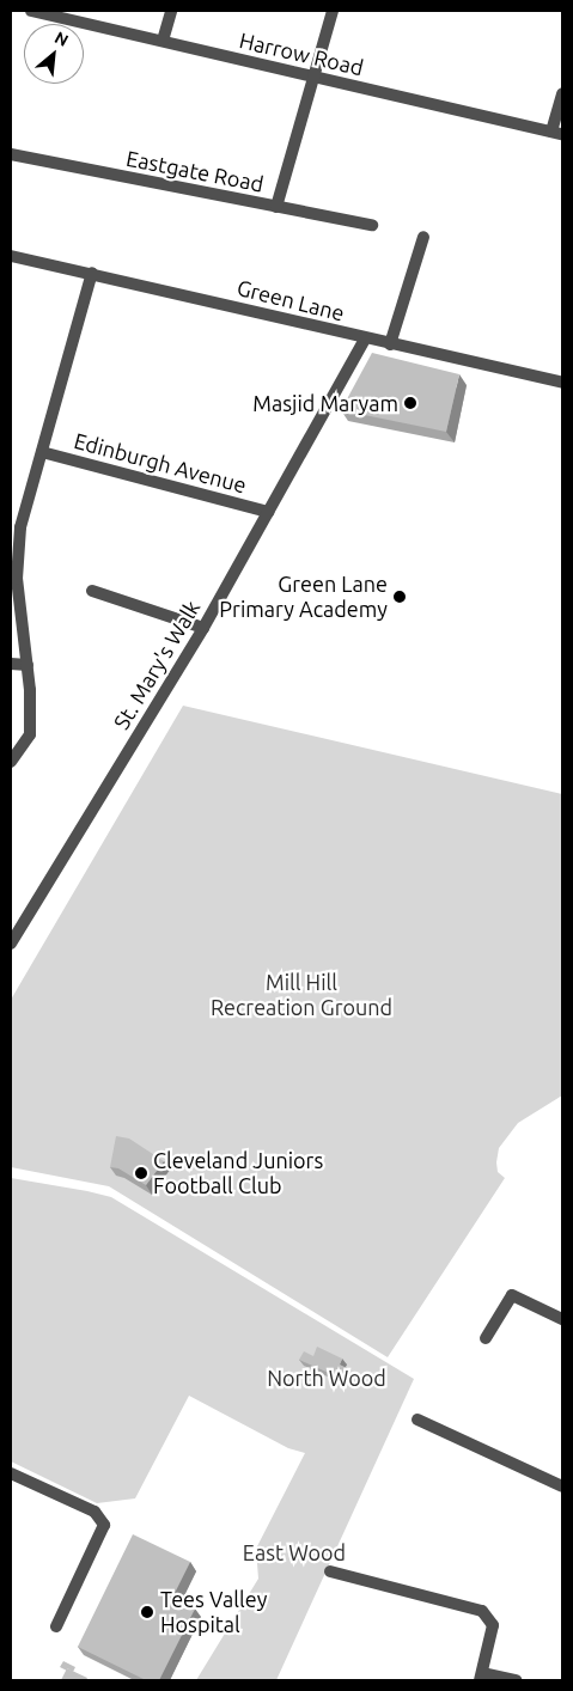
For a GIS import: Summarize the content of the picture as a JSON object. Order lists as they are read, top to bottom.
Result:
{
  "streets": {
    "street": [
      "Harrow Road",
      "Eastgate Road",
      "Green Lane",
      "Edinburgh Avenue",
      "St. Mary's Walk"
    ]
  },
  "crossings": [
    ["Green Lane", "St. Mary's Walk"],
    ["Edinburgh Avenue", "St. Mary's Walk"]
  ],
  "parks": ["Mill Hill Recreation Ground", "North Wood", "East Wood"],
  "places": [
    "Masjid Maryam",
    "Green Lane Primary Academy",
    "Cleveland Juniors Football Club",
    "Tees Valley Hospital"
  ],
  "north": "top right"
}
